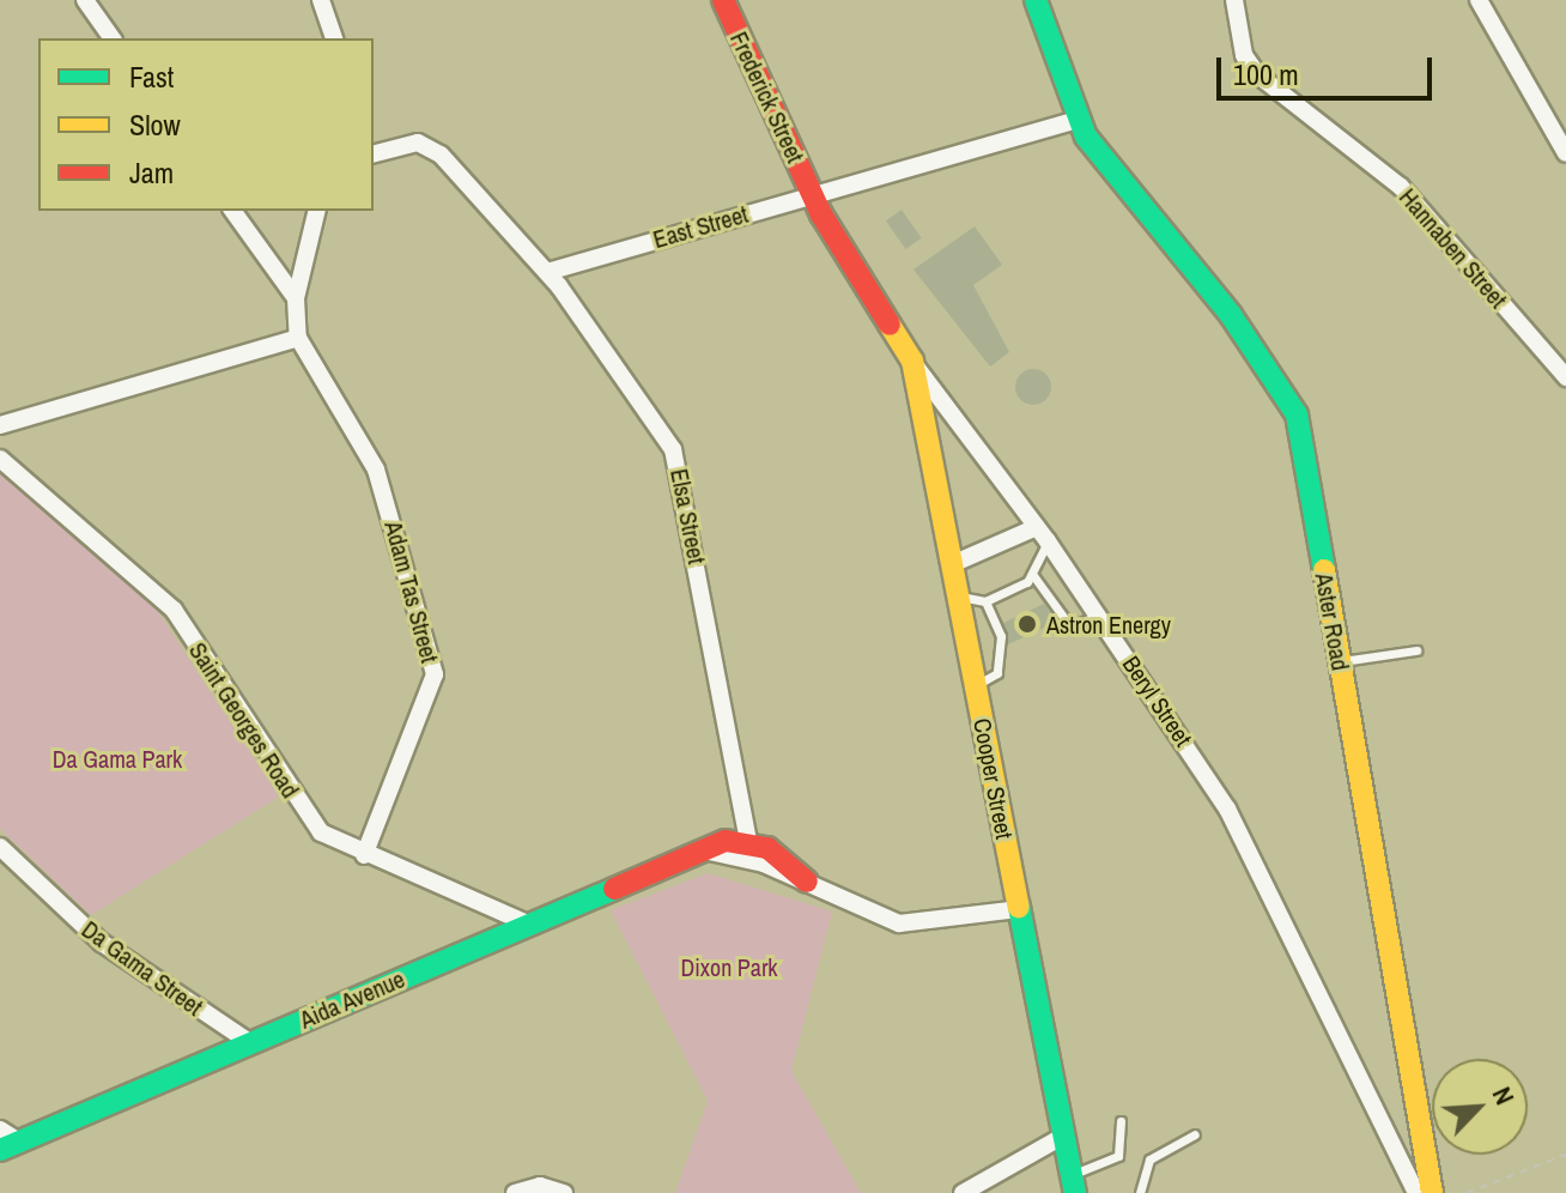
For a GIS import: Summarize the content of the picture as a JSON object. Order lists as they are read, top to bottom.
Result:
{
  "streets": {
    "street": [
      "Frederick Street",
      "East Street",
      "Hannaben Street",
      "Elsa Street",
      "Adam Tas Street",
      "Aster Road",
      "Beryl Street",
      "Saint Georges Road",
      "Cooper Street",
      "Da Gama Street",
      "Aida Avenue"
    ]
  },
  "crossings": [
    ["Frederick Street", "East Street"],
    ["Frederick Street", "Beryl Street"],
    ["East Street", "Elsa Street"],
    ["East Street", "Aster Road"],
    ["East Street", "Beryl Street"],
    ["Elsa Street", "Aida Avenue"],
    ["Adam Tas Street", "Saint Georges Road"],
    ["Beryl Street", "Cooper Street"],
    ["Saint Georges Road", "Aida Avenue"],
    ["Da Gama Street", "Aida Avenue"]
  ],
  "parks": ["Da Gama Park", "Dixon Park"],
  "places": ["Astron Energy"],
  "legend": ["Fast", "Slow", "Jam"],
  "scale_bar": "100 m",
  "north": "top right"
}
